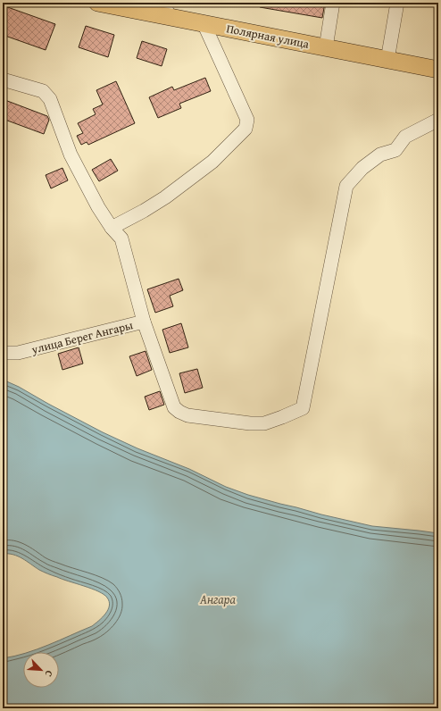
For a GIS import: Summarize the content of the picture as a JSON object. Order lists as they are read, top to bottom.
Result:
{
  "streets": {
    "main road": ["Полярная улица"],
    "lane": ["улица Берег Ангары"]
  },
  "water": ["Ангара"],
  "north": "bottom right"
}
